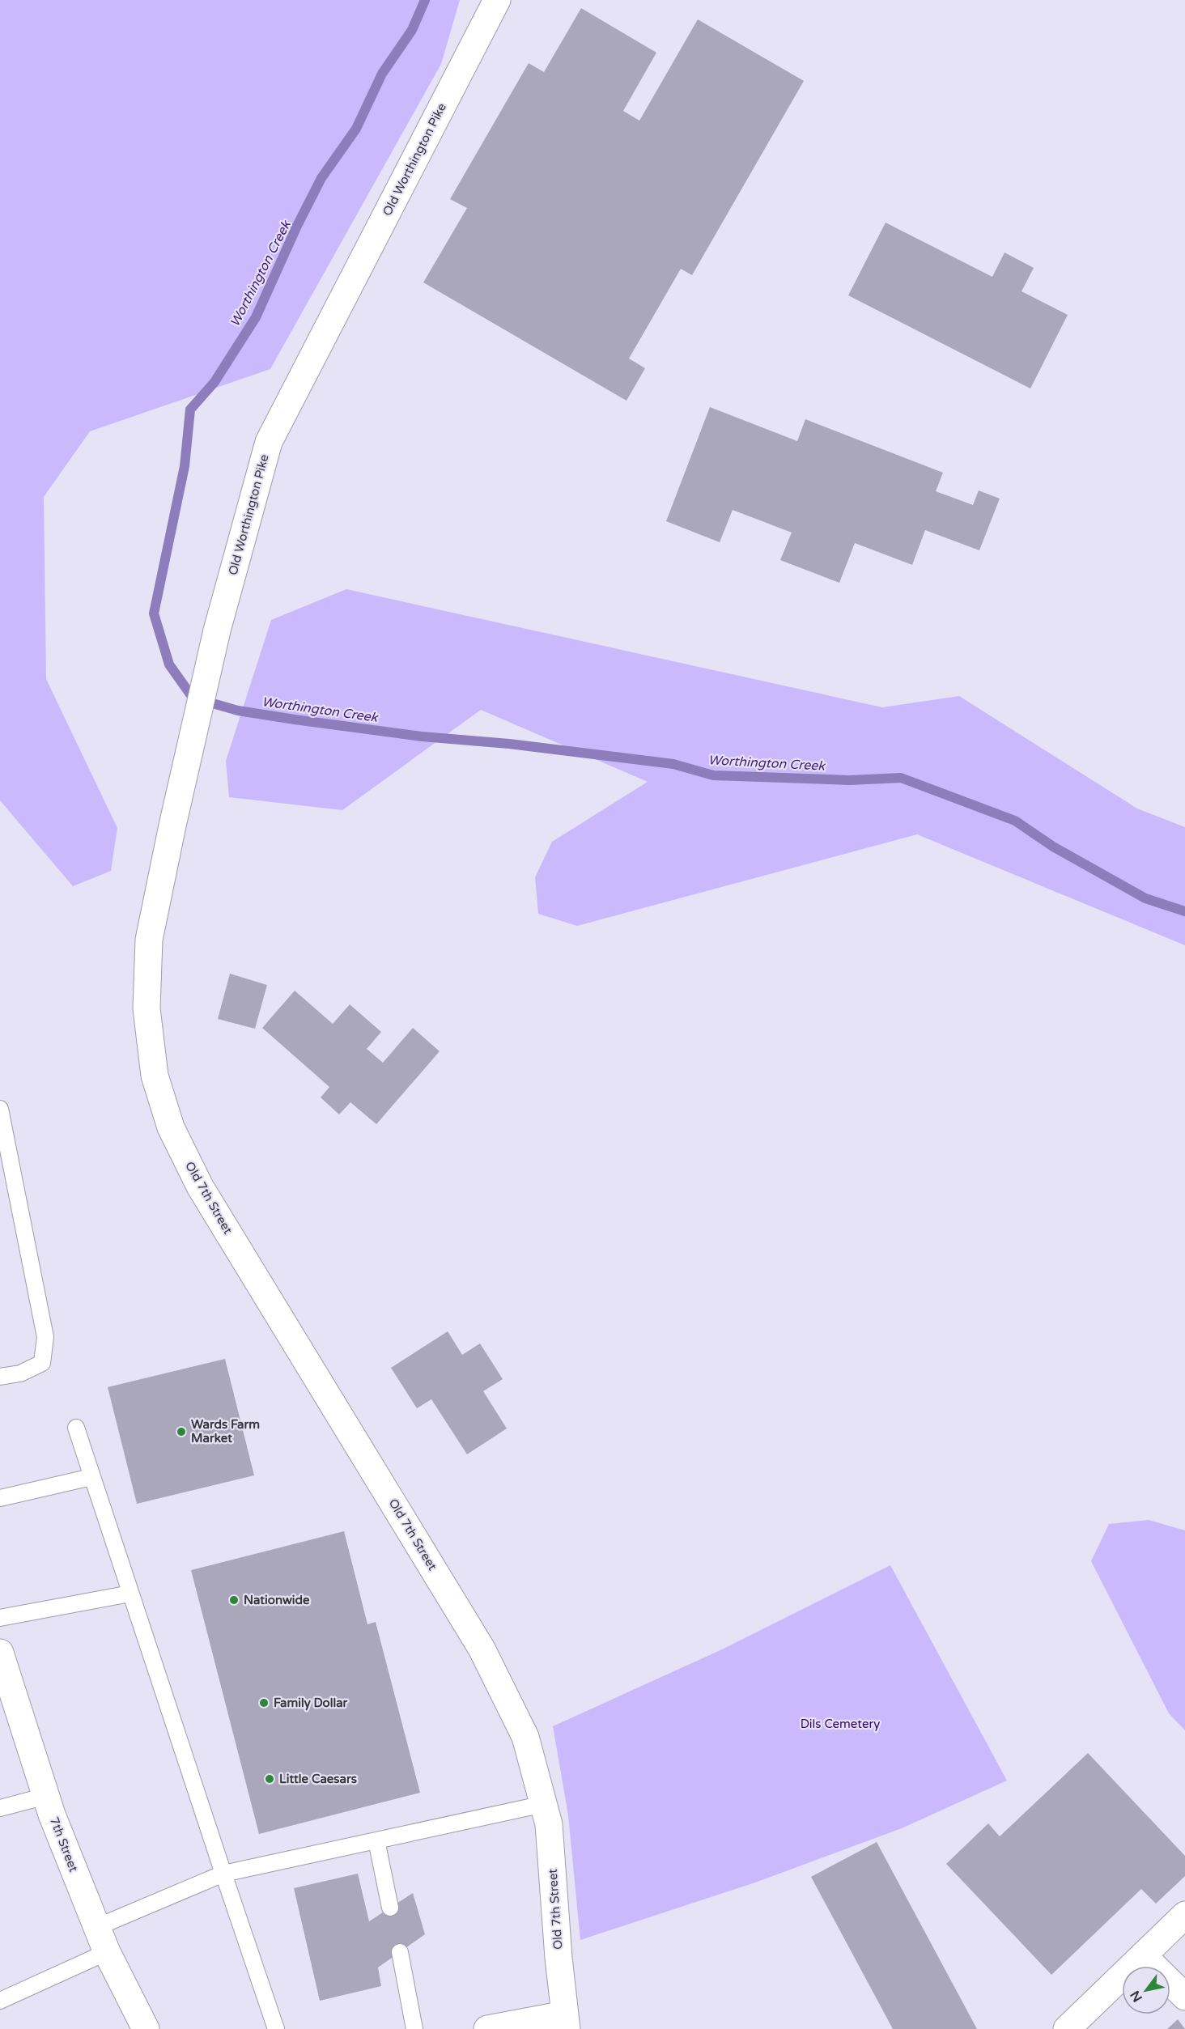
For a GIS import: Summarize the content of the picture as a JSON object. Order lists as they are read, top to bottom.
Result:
{
  "streets": {
    "street": ["Old Worthington Pike", "Old 7th Street", "7th Street"]
  },
  "crossings": [
    ["Old Worthington Pike", "Old 7th Street"]
  ],
  "water": ["Worthington Creek"],
  "parks": ["Dils Cemetery"],
  "places": [
    "Wards Farm Market",
    "Nationwide",
    "Family Dollar",
    "Little Caesars"
  ],
  "north": "bottom left"
}
